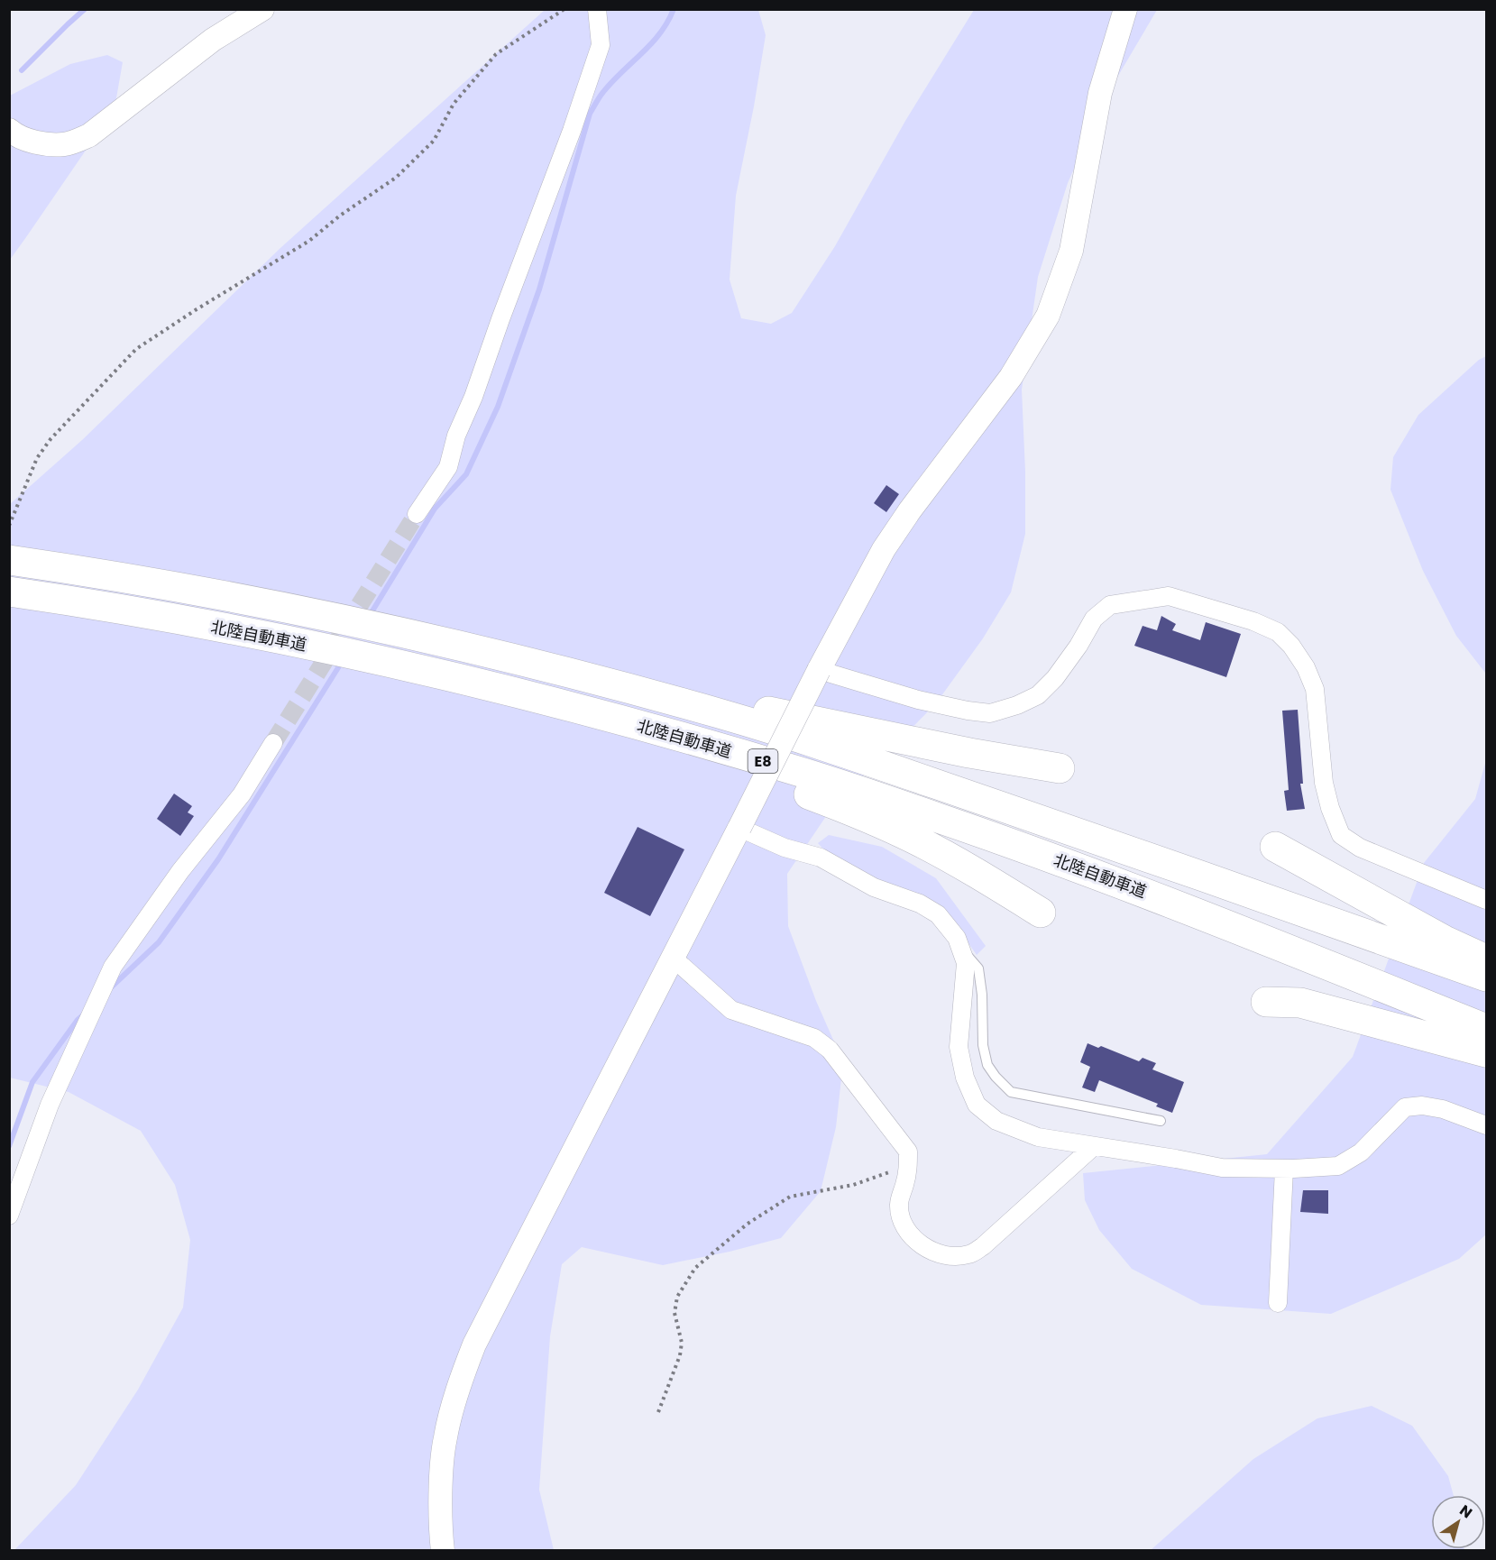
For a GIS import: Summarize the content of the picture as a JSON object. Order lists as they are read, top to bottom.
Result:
{
  "streets": {
    "highway": ["北陸自動車道", "E8"]
  },
  "north": "top right"
}
